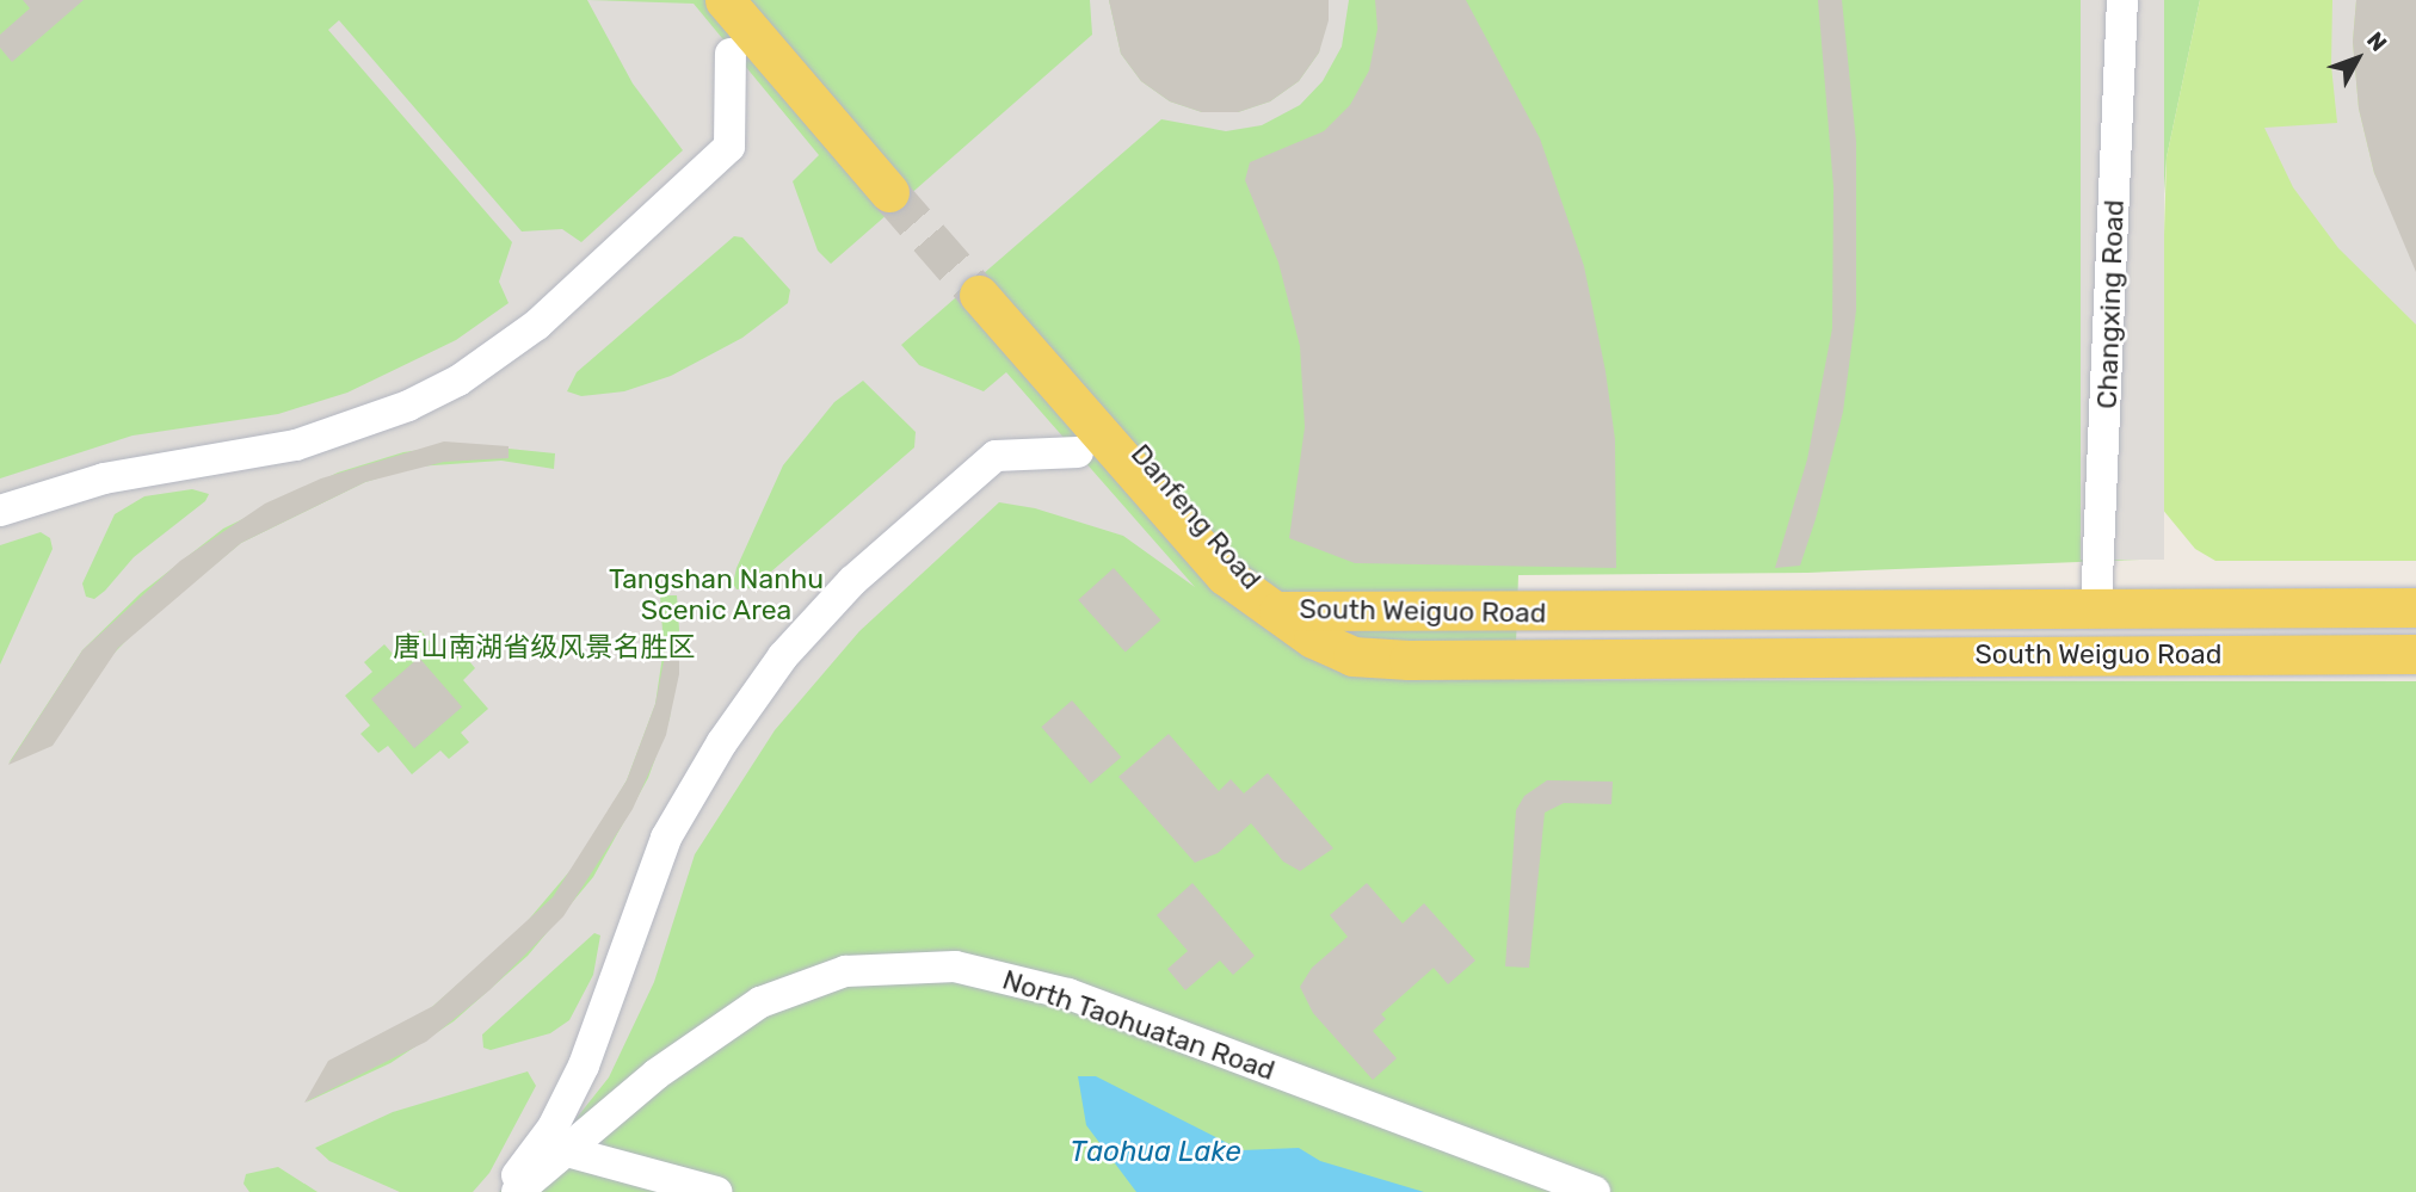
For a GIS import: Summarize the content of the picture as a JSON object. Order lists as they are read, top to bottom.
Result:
{
  "streets": {
    "main road": ["Danfeng Road", "South Weiguo Road"],
    "street": ["Changxing Road", "North Taohuatan Road"]
  },
  "crossings": [
    ["Changxing Road", "South Weiguo Road"],
    ["Danfeng Road", "South Weiguo Road"]
  ],
  "water": ["Taohua Lake"],
  "parks": ["Tangshan Nanhu Scenic Area", "唐山南湖省级风景名胜区"],
  "north": "top right"
}
